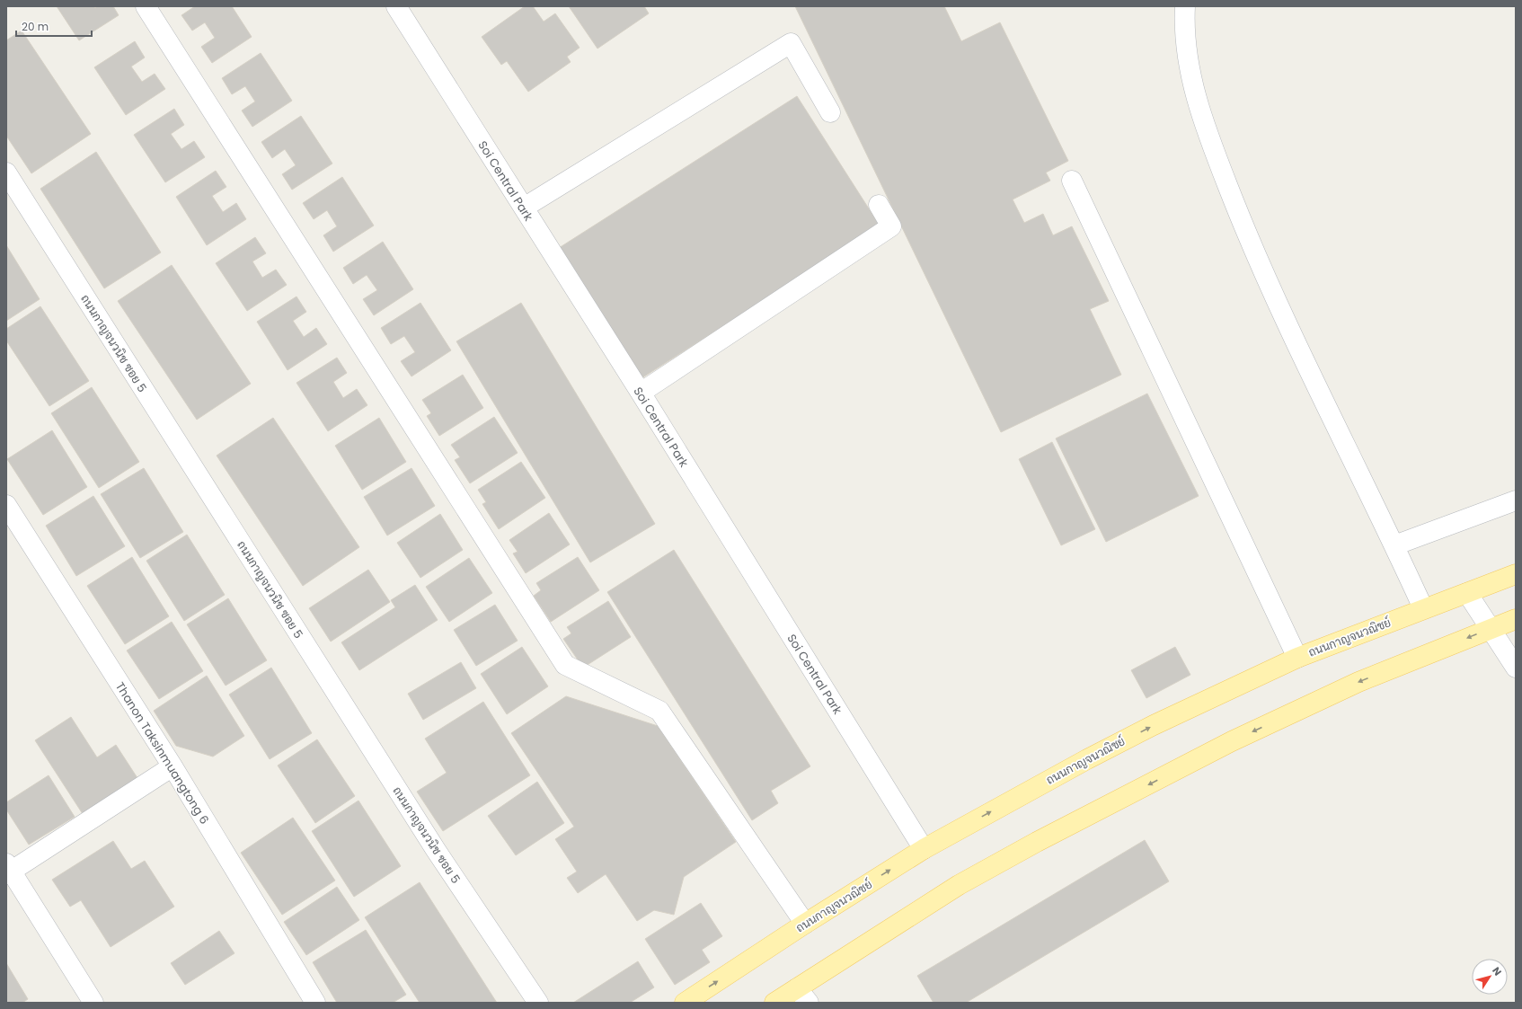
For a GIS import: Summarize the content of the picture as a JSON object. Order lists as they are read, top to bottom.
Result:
{
  "streets": {
    "main road": ["ถนนกาญจนวณิชย์"],
    "street": ["Soi Central Park", "ถนนกาญจนวนิช ซอย 5", "Thanon Taksinmuangtong 6"]
  },
  "crossings": [
    ["Soi Central Park", "ถนนกาญจนวณิชย์"]
  ],
  "scale_bar": "20 m",
  "north": "top right"
}
